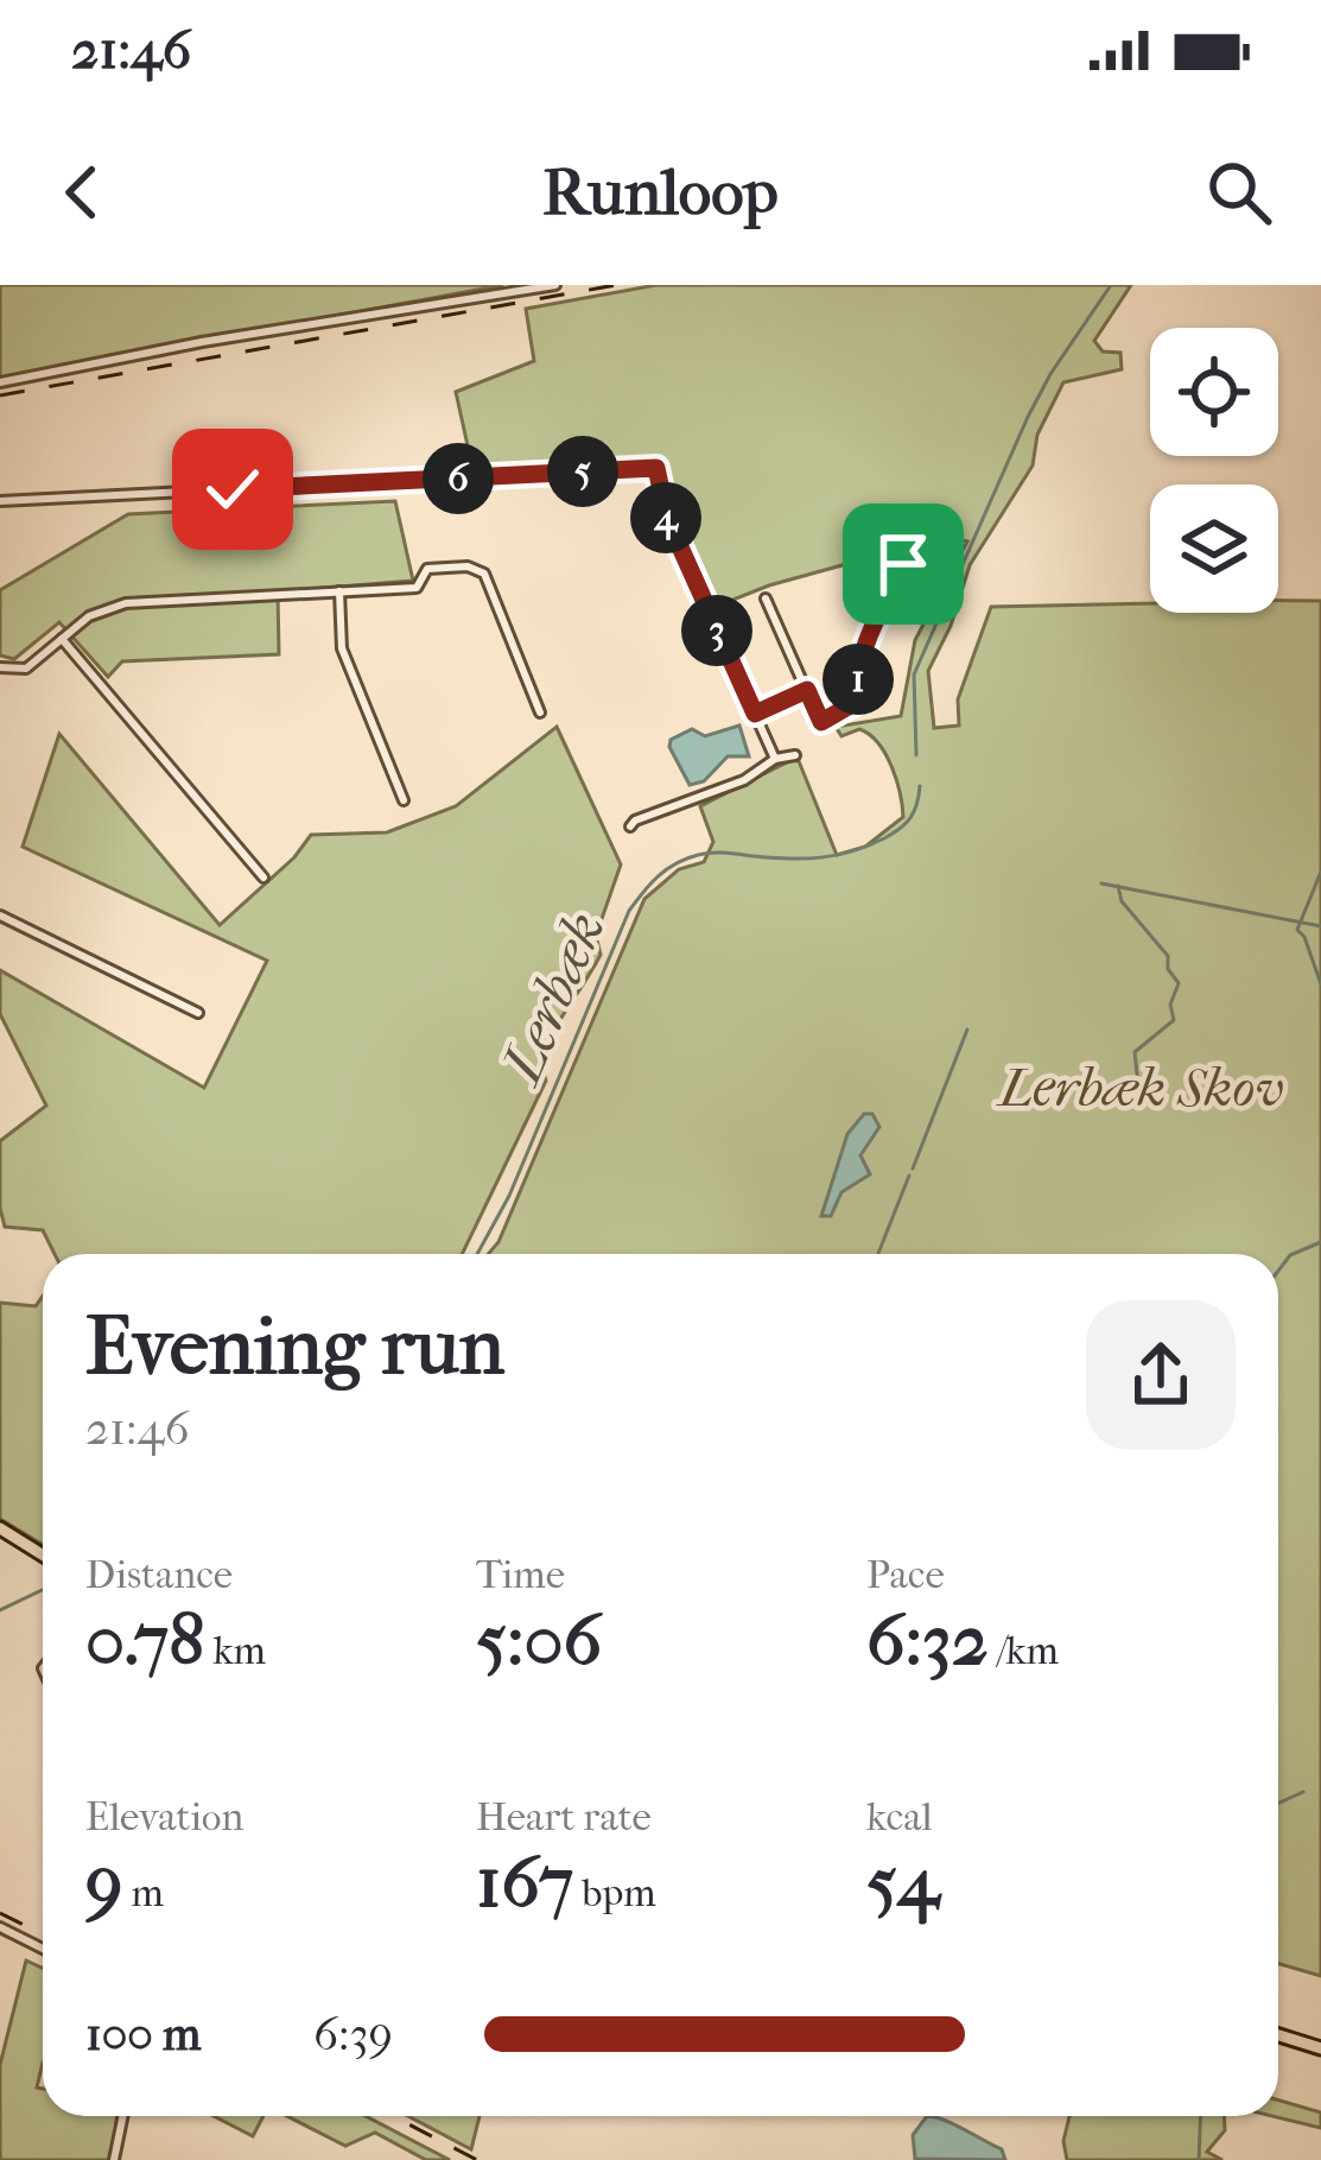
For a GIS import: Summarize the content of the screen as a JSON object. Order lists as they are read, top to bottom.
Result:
{
  "water": ["Lerbæk"],
  "parks": ["Lerbæk Skov"],
  "page": {
    "status": "21:46",
    "header": "Runloop",
    "pins": [
      "5",
      "6",
      "4",
      "3",
      "1"
    ],
    "heading": ["Evening run", "21:46"],
    "stats": [
      ["Distance", "0.78 km"],
      ["Time", "5:06"],
      ["Pace", "6:32 /km"],
      ["Elevation", "9 m"],
      ["Heart rate", "167 bpm"],
      ["kcal", "54"]
    ],
    "list": [
      {
        "name": "100 m",
        "note": "6:39"
      }
    ]
  }
}
